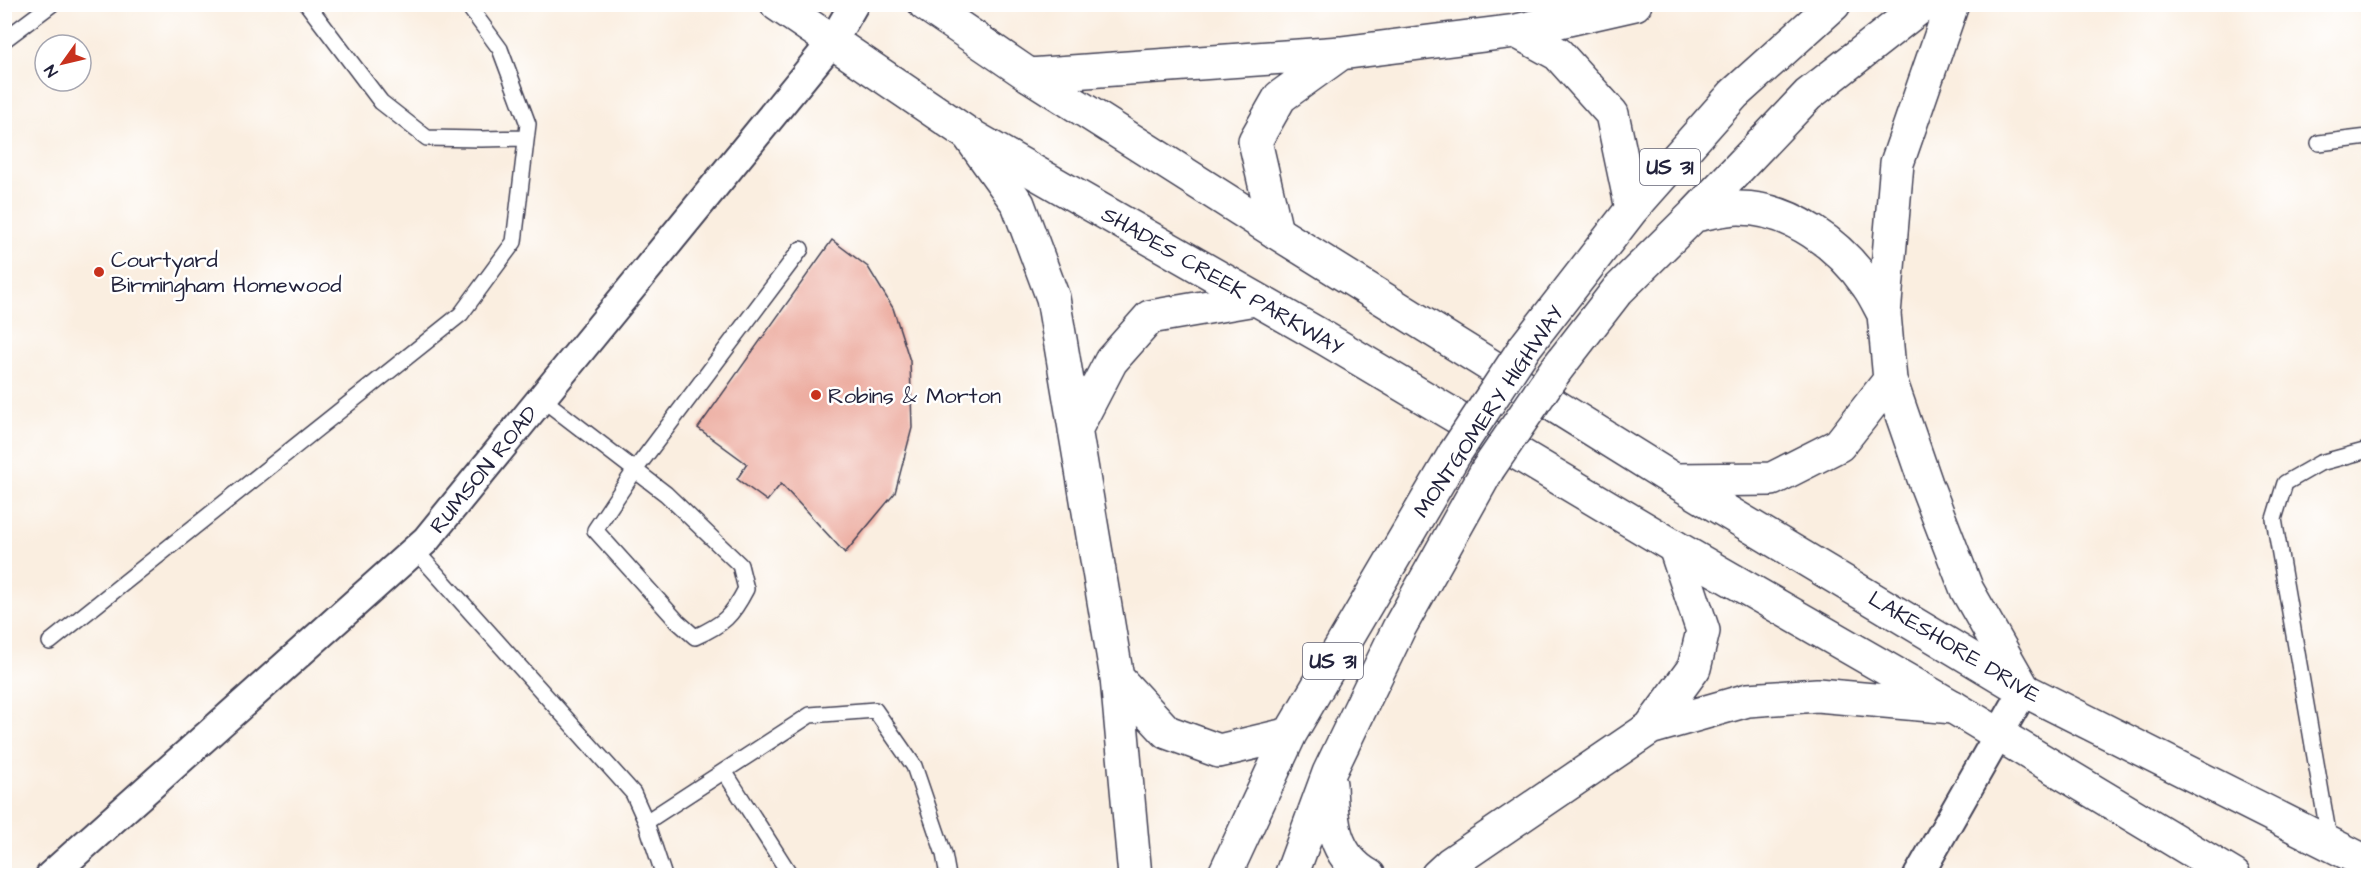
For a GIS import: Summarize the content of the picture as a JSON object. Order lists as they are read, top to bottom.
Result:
{
  "streets": {
    "main road": [
      "US 31",
      "SHADES CREEK PARKWAY",
      "MONTGOMERY HIGHWAY",
      "LAKESHORE DRIVE"
    ],
    "street": ["RUMSON ROAD"]
  },
  "crossings": [
    ["US 31", "MONTGOMERY HIGHWAY"],
    ["SHADES CREEK PARKWAY", "RUMSON ROAD"]
  ],
  "places": ["Courtyard Birmingham Homewood", "Robins & Morton"],
  "north": "bottom left"
}
